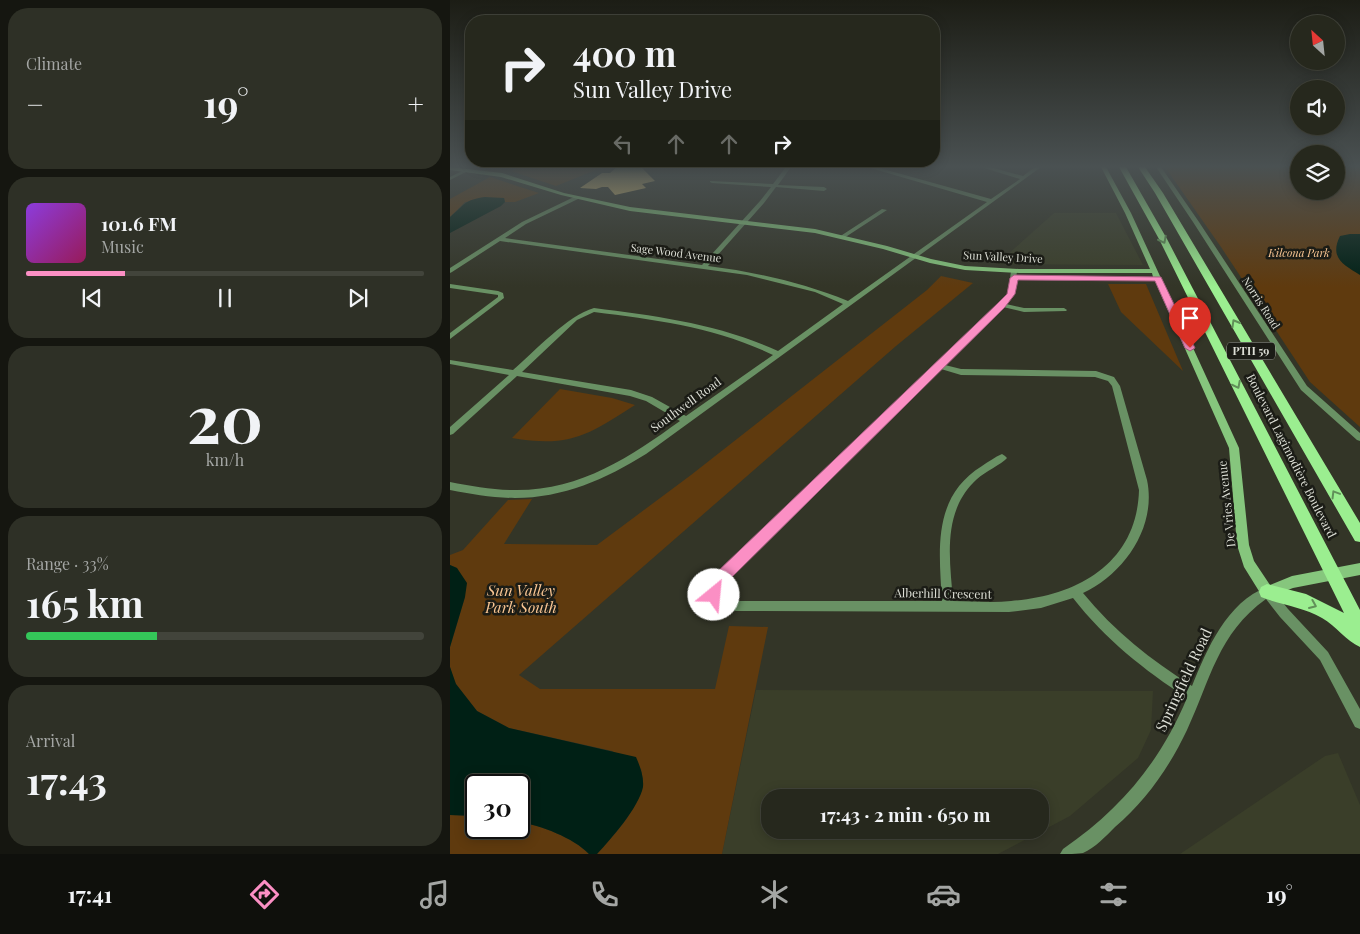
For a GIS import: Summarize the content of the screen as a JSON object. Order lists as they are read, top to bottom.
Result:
{
  "streets": {
    "main road": ["PTH 59", "Boulevard Lagimodière Boulevard"],
    "street": [
      "Sage Wood Avenue",
      "Sun Valley Drive",
      "Norris Road",
      "Southwell Road",
      "De Vries Avenue",
      "Alberhill Crescent",
      "Springfield Road"
    ]
  },
  "crossings": [
    ["Sage Wood Avenue", "Southwell Road"],
    ["Sun Valley Drive", "Southwell Road"],
    ["Sun Valley Drive", "De Vries Avenue"],
    ["Sun Valley Drive", "Alberhill Crescent"],
    ["Boulevard Lagimodière Boulevard", "Springfield Road"],
    ["De Vries Avenue", "Springfield Road"]
  ],
  "parks": ["Kilcona Park", "Sun Valley Park South"],
  "north": "top left",
  "page": {
    "tile": [
      "Climate",
      ["20", "km/h"],
      ["Range · 33%", "165 km"],
      ["Arrival", "17:43"]
    ],
    "turn": ["400 m", "Sun Valley Drive"],
    "heat": ["−", "19°", "+"],
    "song": ["101.6 FM", "Music"],
    "limit": "30",
    "trip": "17:43 · 2 min · 650 m",
    "tabs": ["17:41", "19°"]
  }
}
